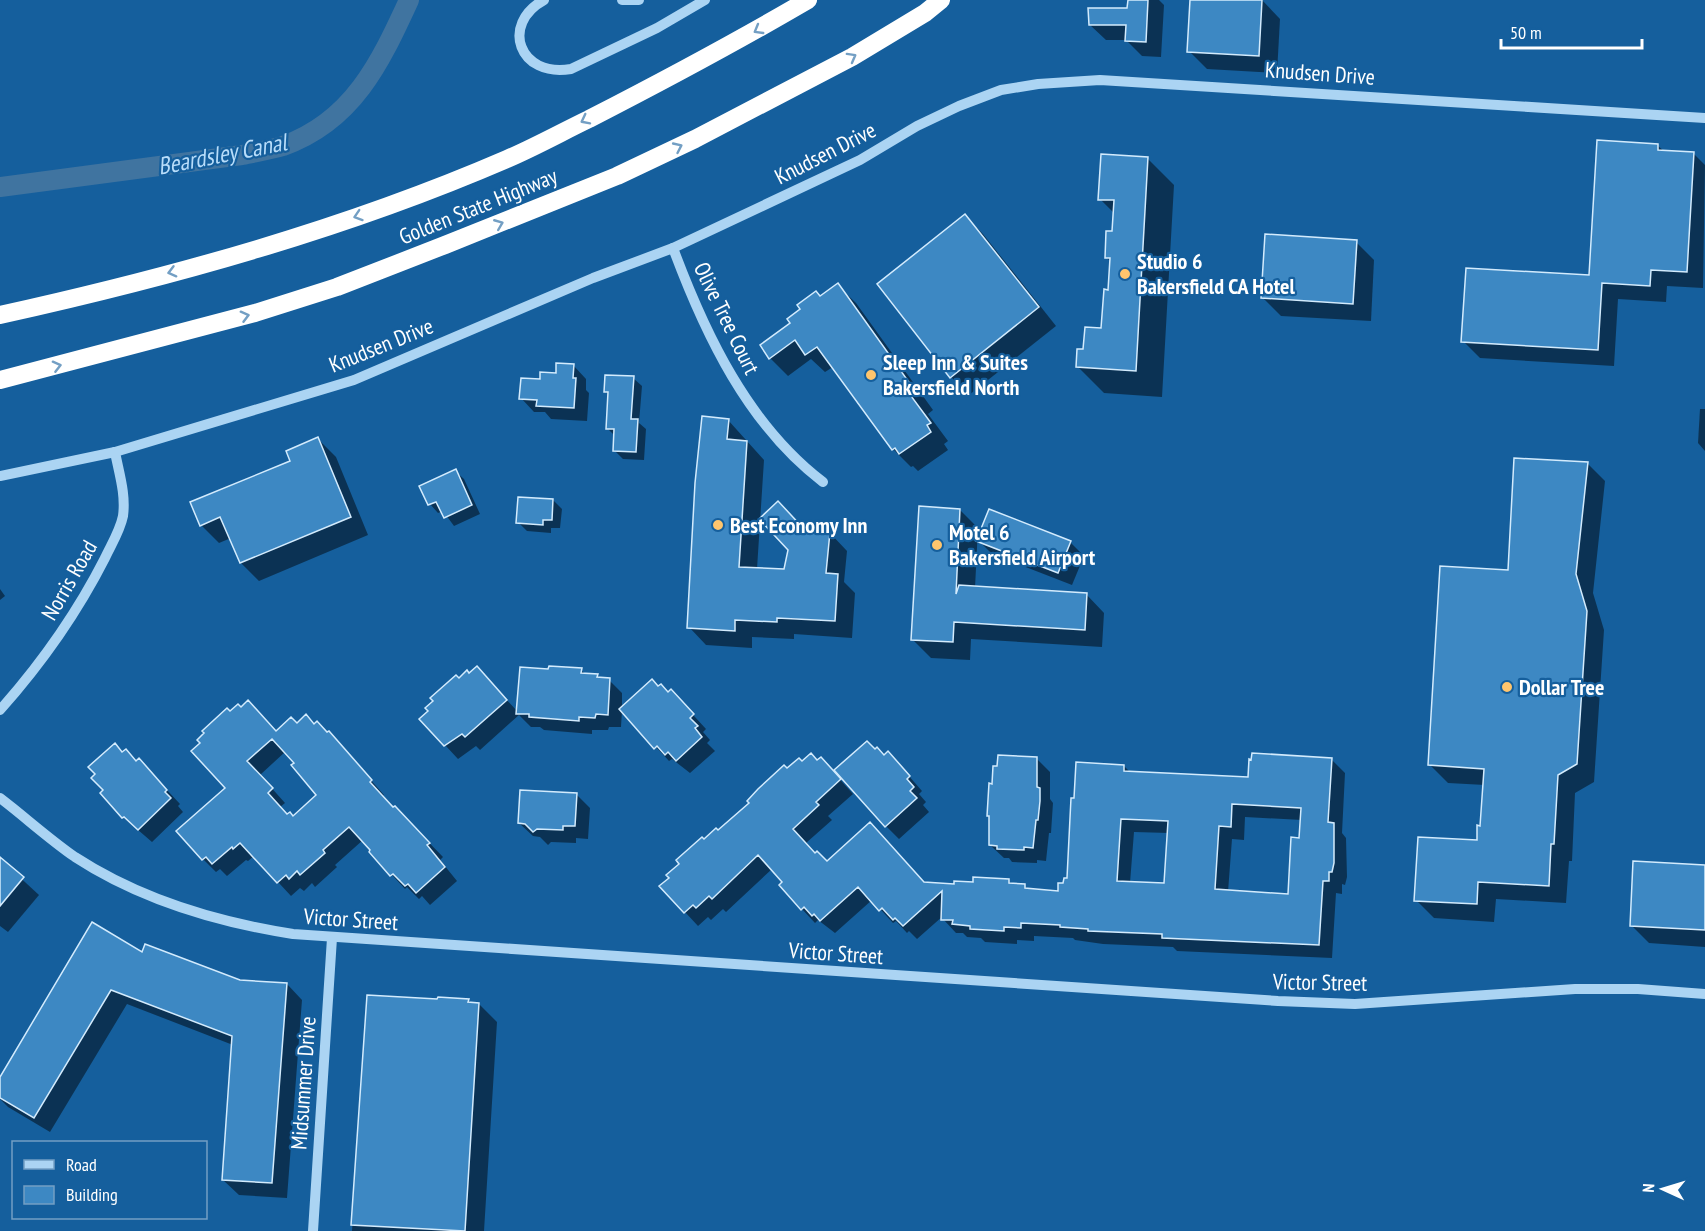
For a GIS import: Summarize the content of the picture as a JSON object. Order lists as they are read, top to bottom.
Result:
{
  "streets": {
    "highway": ["Golden State Highway"],
    "street": [
      "Knudsen Drive",
      "Olive Tree Court",
      "Norris Road",
      "Victor Street",
      "Midsummer Drive"
    ]
  },
  "crossings": [
    ["Knudsen Drive", "Olive Tree Court"],
    ["Knudsen Drive", "Norris Road"],
    ["Victor Street", "Midsummer Drive"]
  ],
  "water": ["Beardsley Canal"],
  "places": [
    "Studio 6 Bakersfield CA Hotel",
    "Sleep Inn & Suites Bakersfield North",
    "Best Economy Inn",
    "Motel 6 Bakersfield Airport",
    "Dollar Tree"
  ],
  "legend": ["Road", "Building"],
  "scale_bar": "50 m",
  "north": "left"
}
